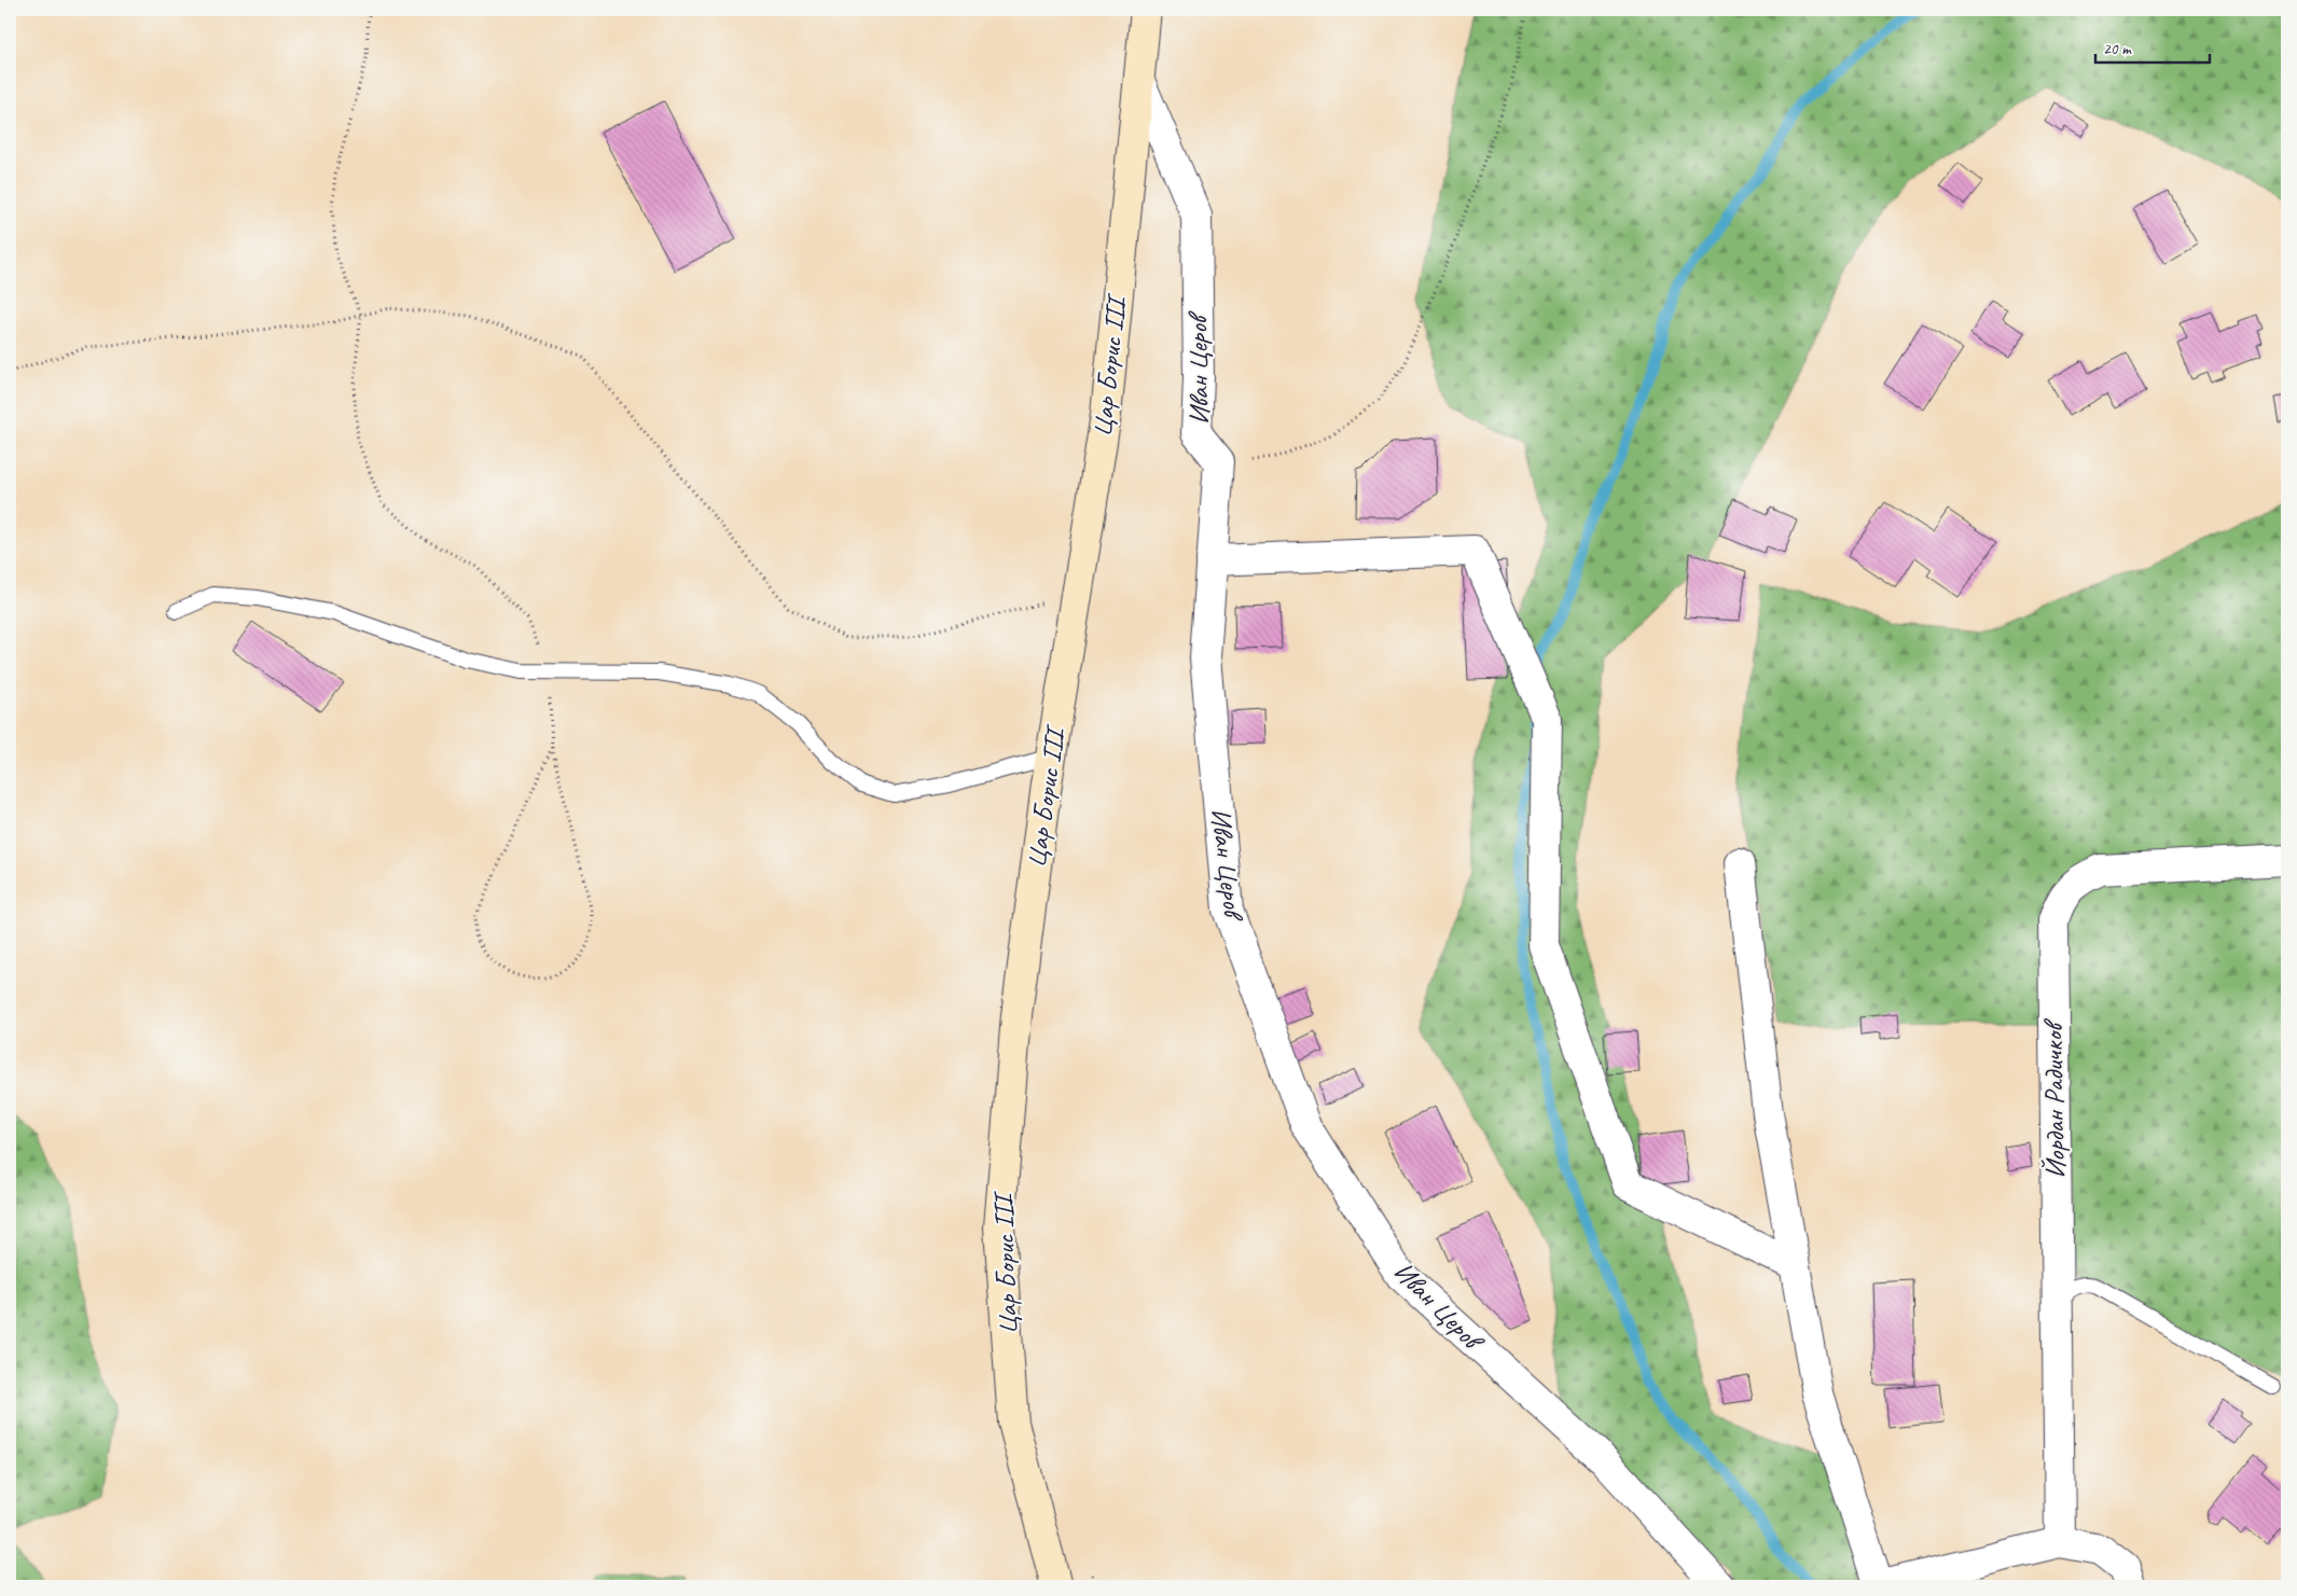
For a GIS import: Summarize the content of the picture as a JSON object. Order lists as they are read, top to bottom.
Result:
{
  "streets": {
    "street": ["Цар Борис III", "Иван Церов", "Йордан Радичков"]
  },
  "crossings": [
    ["Цар Борис III", "Иван Церов"]
  ],
  "scale_bar": "20 m"
}
